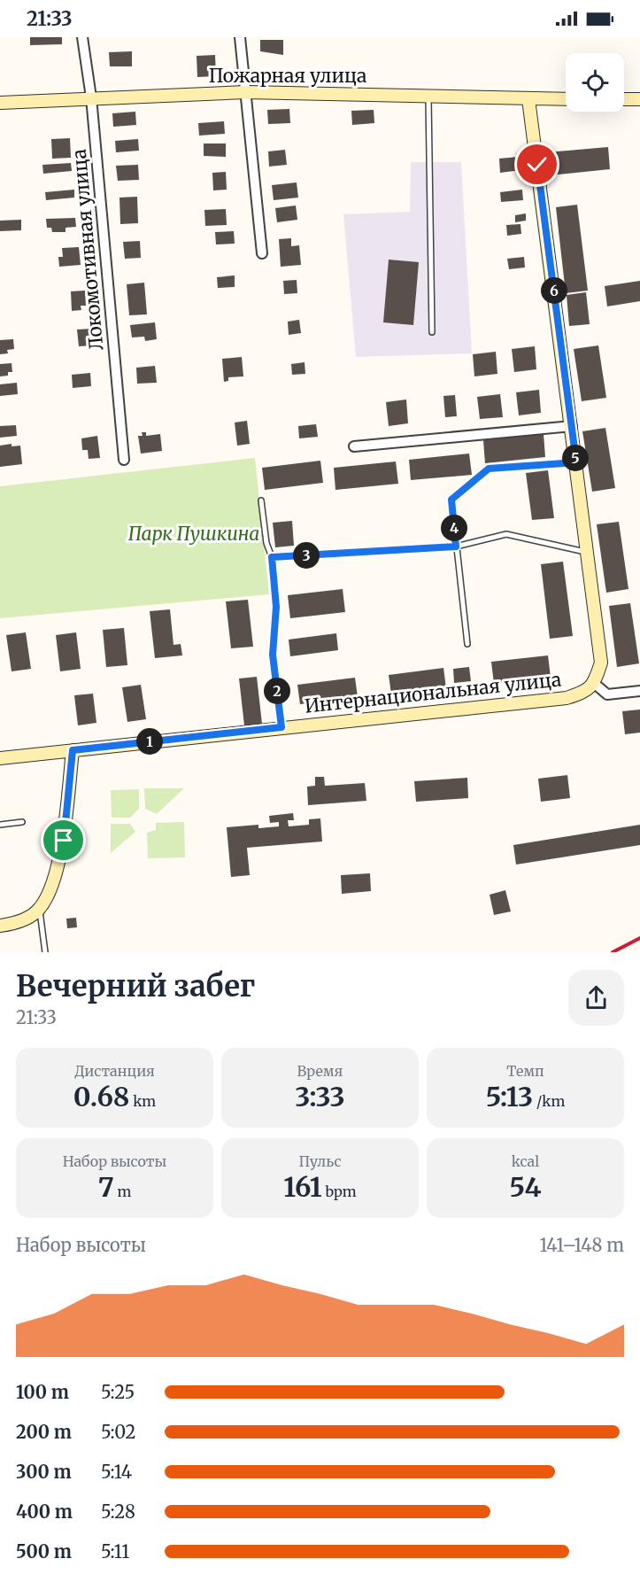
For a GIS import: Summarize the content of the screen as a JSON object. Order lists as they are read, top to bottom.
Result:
{
  "streets": {
    "street": ["Пожарная улица", "Локомотивная улица", "Интернациональная улица"]
  },
  "crossings": [
    ["Пожарная улица", "Локомотивная улица"]
  ],
  "parks": ["Парк Пушкина"],
  "page": {
    "status": "21:33",
    "pins": [
      "6",
      "5",
      "4",
      "3",
      "2",
      "1"
    ],
    "heading": ["Вечерний забег", "21:33"],
    "stats": [
      ["Дистанция", "0.68 km"],
      ["Время", "3:33"],
      ["Темп", "5:13 /km"],
      ["Набор высоты", "7 m"],
      ["Пульс", "161 bpm"],
      ["kcal", "54"]
    ],
    "chart": ["Набор высоты", "141–148 m"],
    "list": [
      {
        "name": "100 m",
        "note": "5:25"
      },
      {
        "name": "200 m",
        "note": "5:02"
      },
      {
        "name": "300 m",
        "note": "5:14"
      },
      {
        "name": "400 m",
        "note": "5:28"
      },
      {
        "name": "500 m",
        "note": "5:11"
      }
    ]
  }
}
